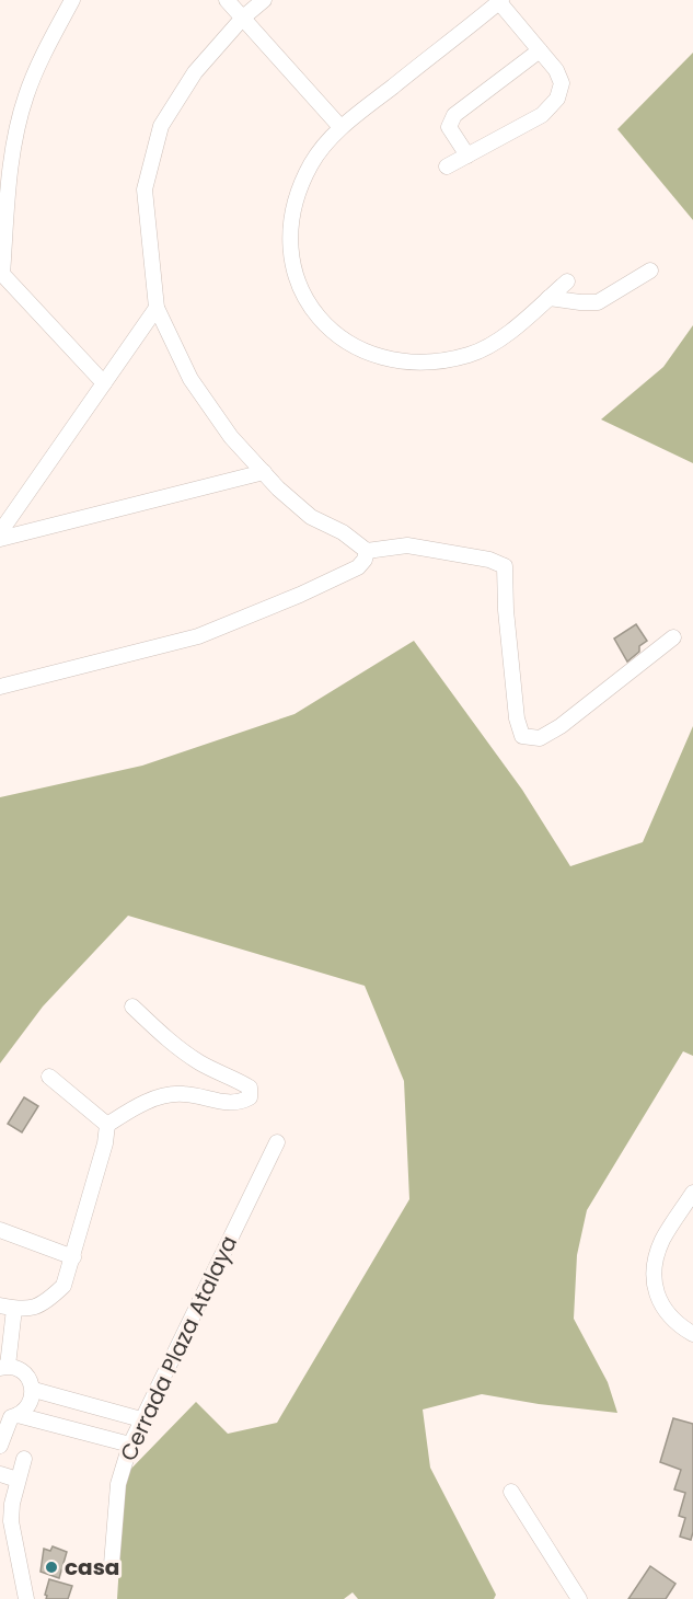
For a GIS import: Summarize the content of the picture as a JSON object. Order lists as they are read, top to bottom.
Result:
{
  "streets": {
    "street": ["Cerrada Plaza Atalaya"]
  },
  "places": ["casa"]
}
